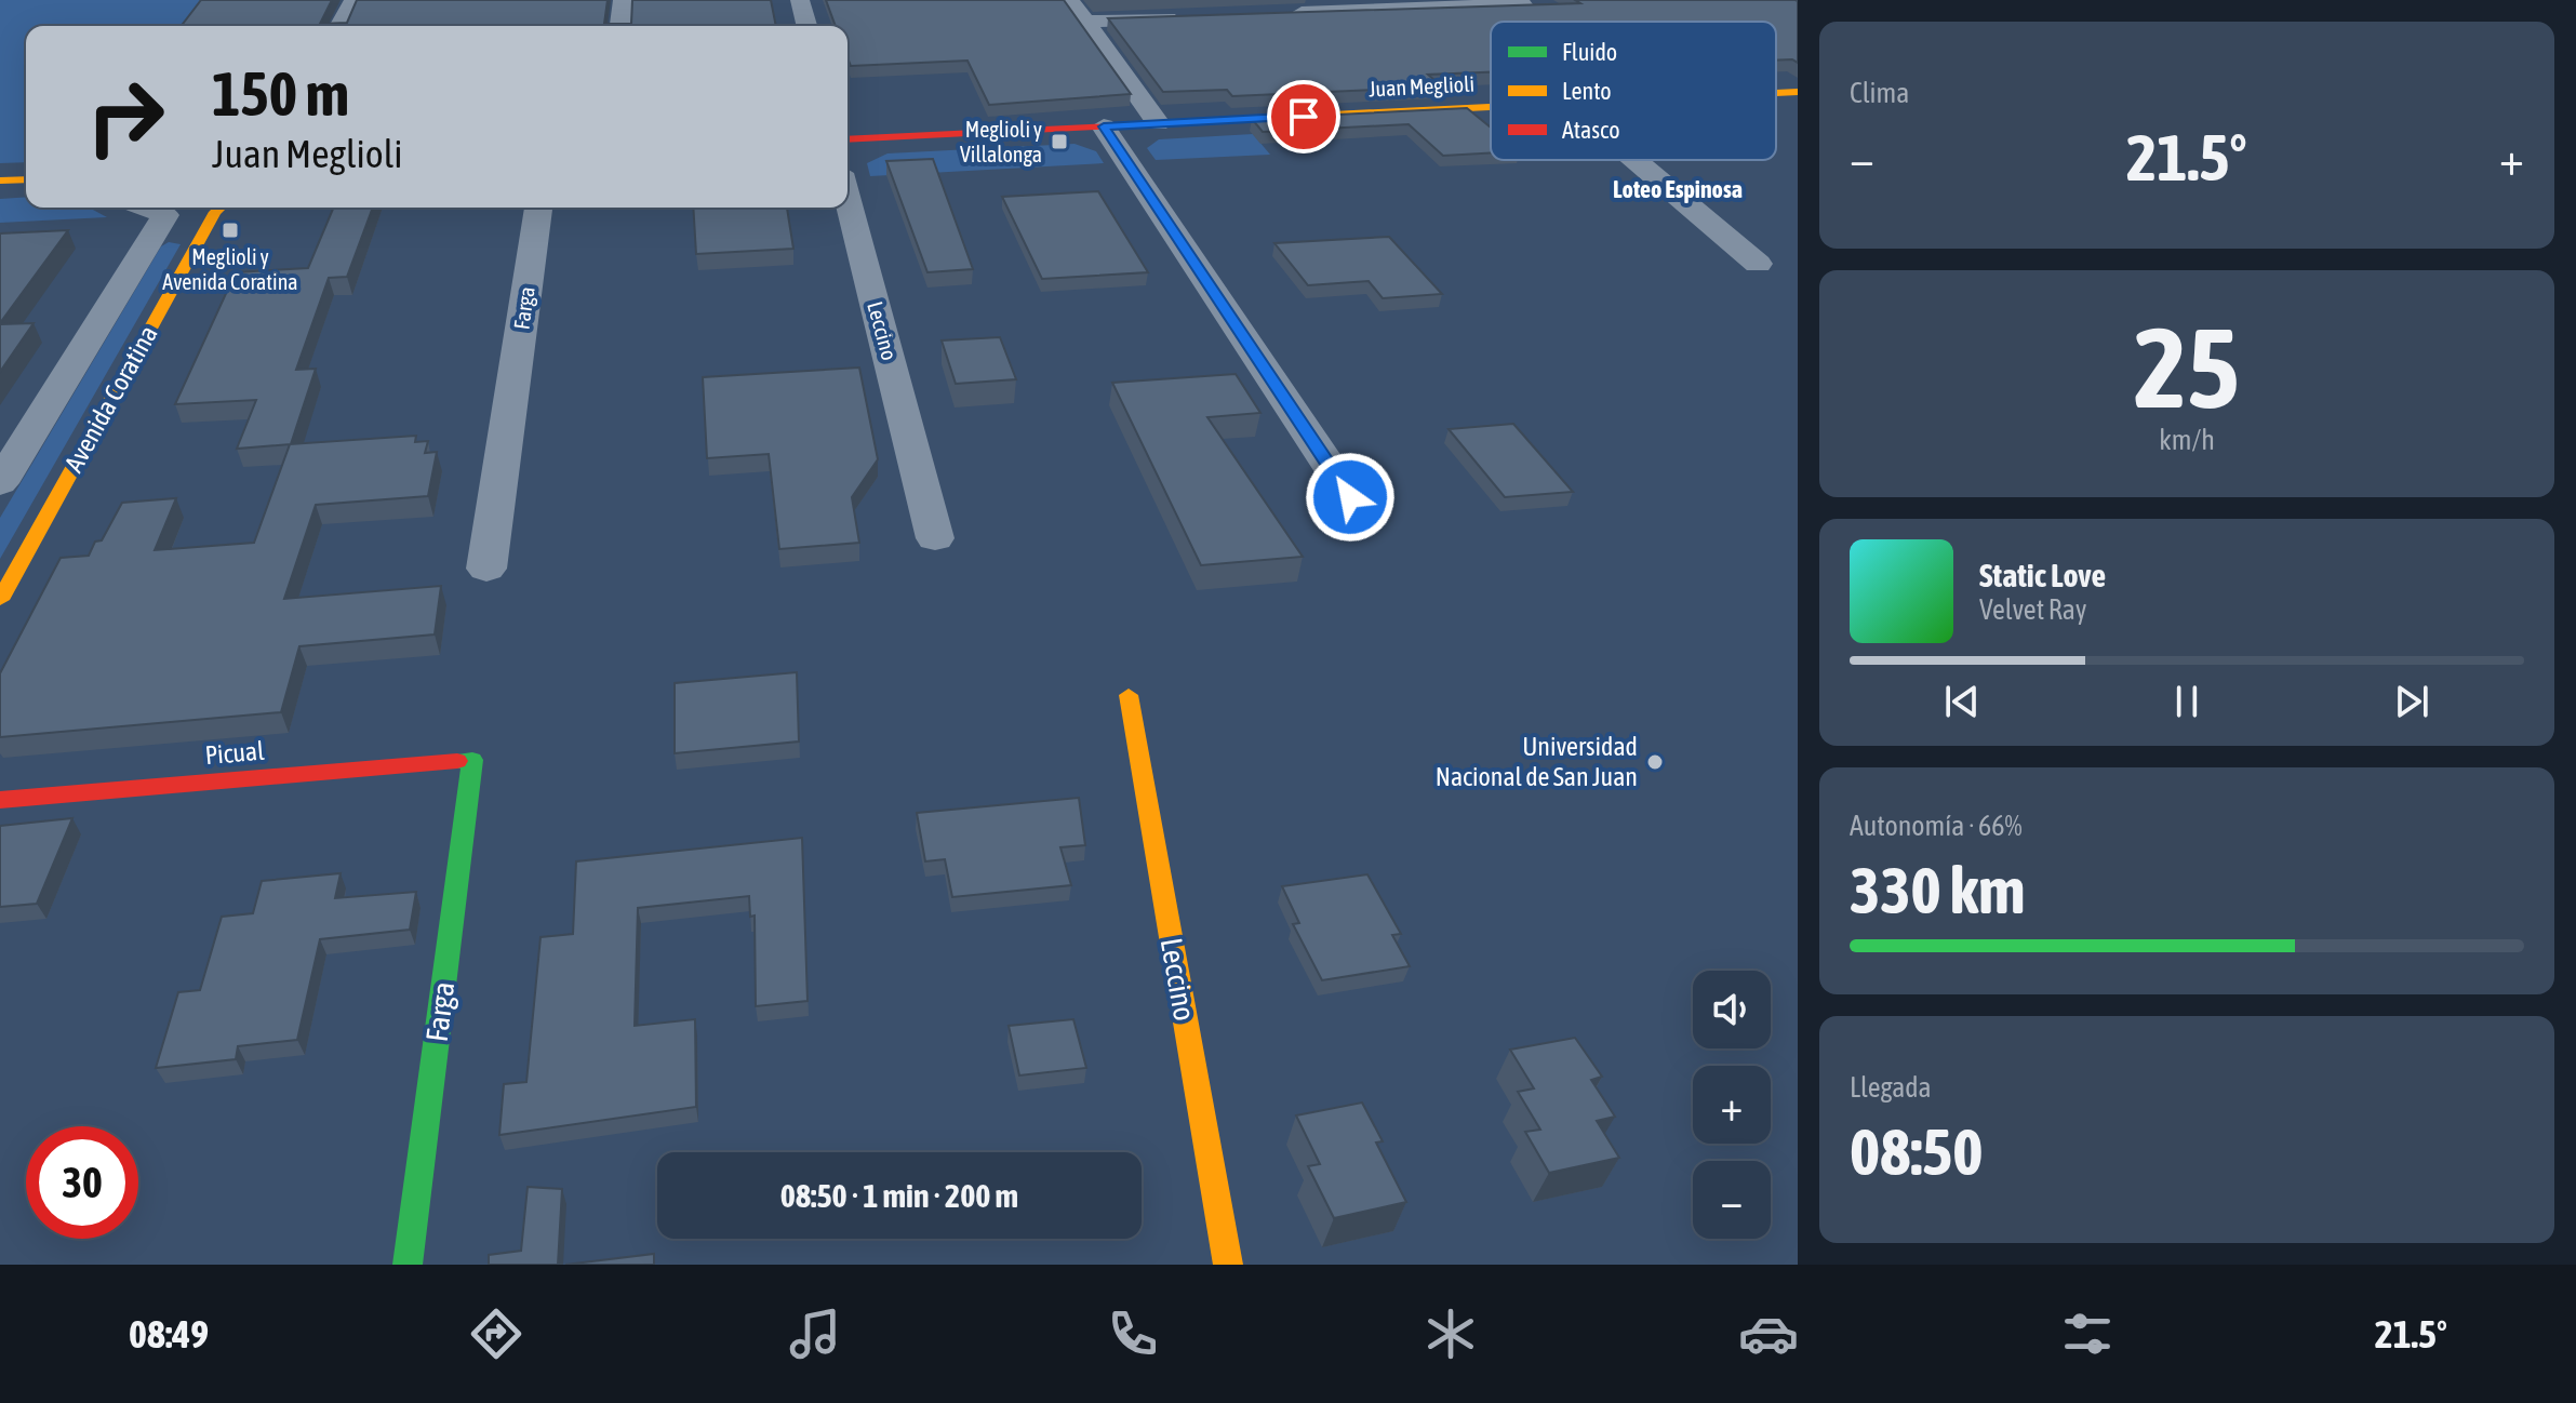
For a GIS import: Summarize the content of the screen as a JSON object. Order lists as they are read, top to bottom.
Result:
{
  "streets": {
    "street": [
      "Juan Meglioli",
      "Farga",
      "Leccino",
      "Avenida Coratina",
      "Picual"
    ]
  },
  "crossings": [
    ["Farga", "Picual"]
  ],
  "districts": ["Loteo Espinosa"],
  "places": {
    "transit": ["Meglioli y Villalonga", "Meglioli y Avenida Coratina"],
    "other": ["Universidad Nacional de San Juan"]
  },
  "legend": ["Fluido", "Lento", "Atasco"],
  "page": {
    "tile": [
      "Clima",
      ["25", "km/h"],
      ["Autonomía · 66%", "330 km"],
      ["Llegada", "08:50"]
    ],
    "turn": ["150 m", "Juan Meglioli"],
    "heat": ["−", "21.5°", "+"],
    "song": ["Static Love", "Velvet Ray"],
    "map_buttons": ["+", "−"],
    "limit": "30",
    "trip": "08:50 · 1 min · 200 m",
    "tabs": ["08:49", "21.5°"]
  }
}
